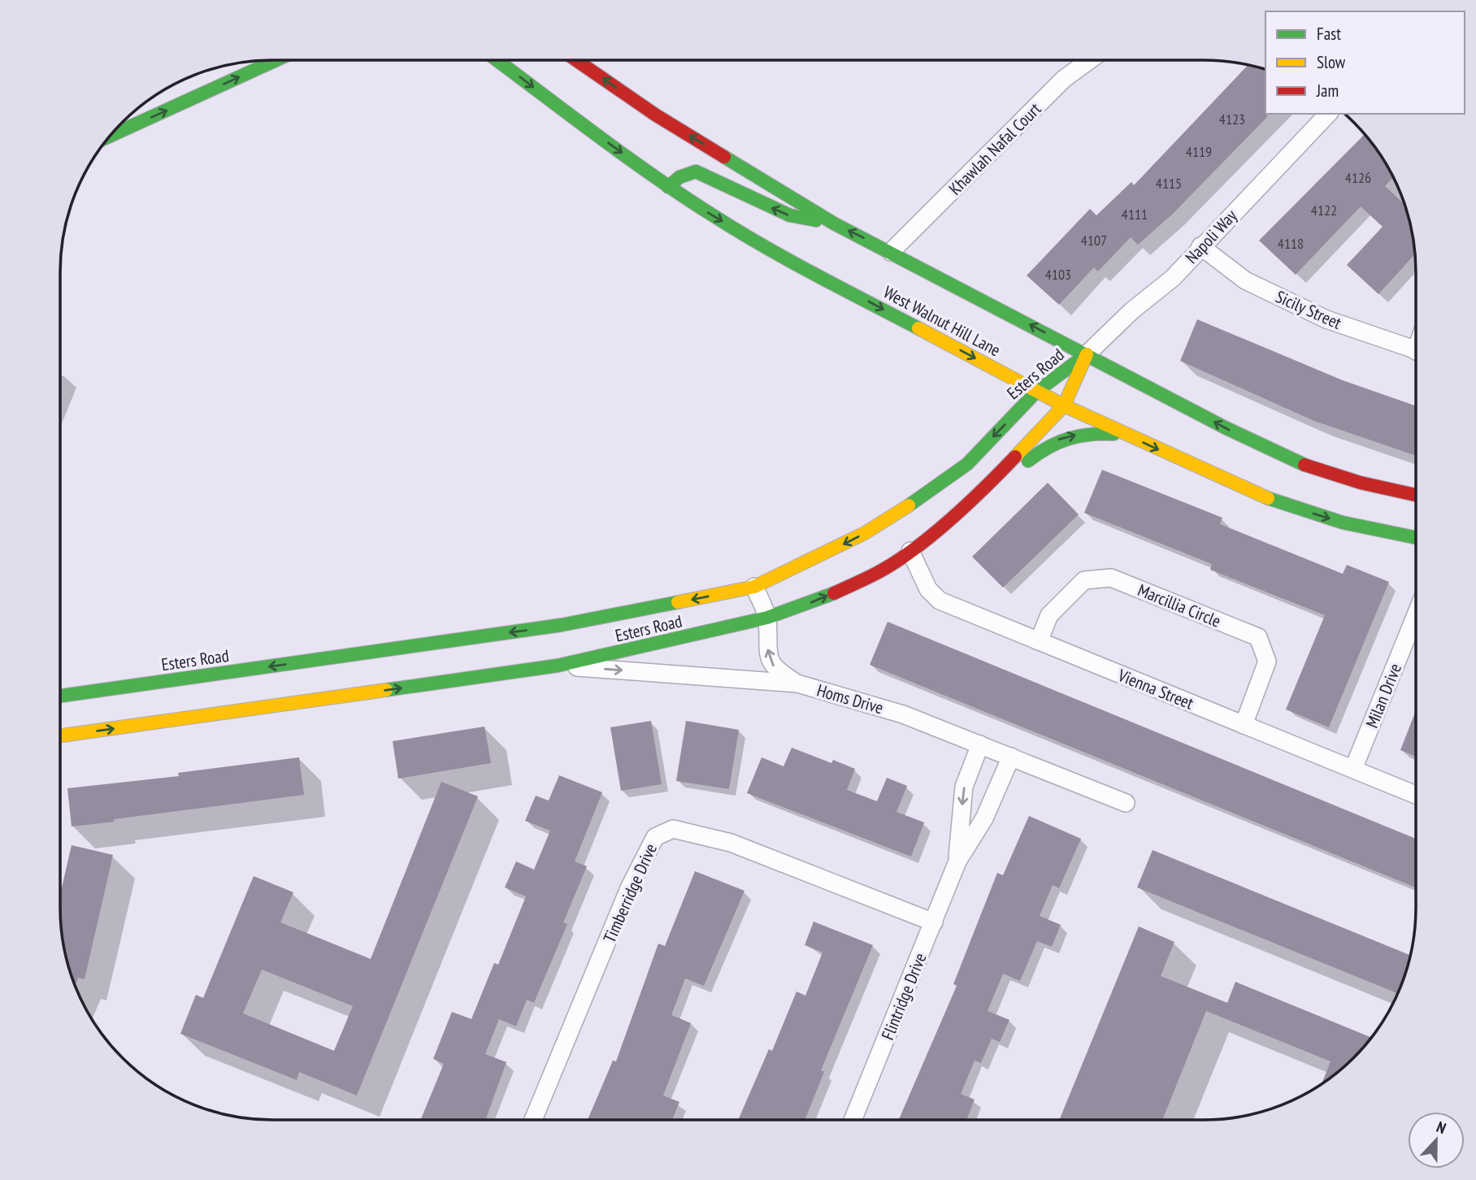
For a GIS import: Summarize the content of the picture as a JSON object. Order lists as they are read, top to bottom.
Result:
{
  "streets": {
    "main road": ["West Walnut Hill Lane", "Esters Road"],
    "street": [
      "Khawlah Nafal Court",
      "Napoli Way",
      "Sicily Street",
      "Marcillia Circle",
      "Vienna Street",
      "Milan Drive",
      "Homs Drive",
      "Timberridge Drive",
      "Flintridge Drive"
    ]
  },
  "crossings": [
    ["Napoli Way", "Sicily Street"],
    ["Napoli Way", "Esters Road"],
    ["West Walnut Hill Lane", "Esters Road"],
    ["Esters Road", "Vienna Street"],
    ["Esters Road", "Homs Drive"],
    ["Marcillia Circle", "Vienna Street"],
    ["Vienna Street", "Milan Drive"],
    ["Homs Drive", "Flintridge Drive"],
    ["Timberridge Drive", "Flintridge Drive"]
  ],
  "one_way": ["Homs Drive"],
  "house_numbers": [
    "4123",
    "4119",
    "4126",
    "4115",
    "4122",
    "4111",
    "4107",
    "4118",
    "4103"
  ],
  "legend": ["Fast", "Slow", "Jam"],
  "north": "top"
}
